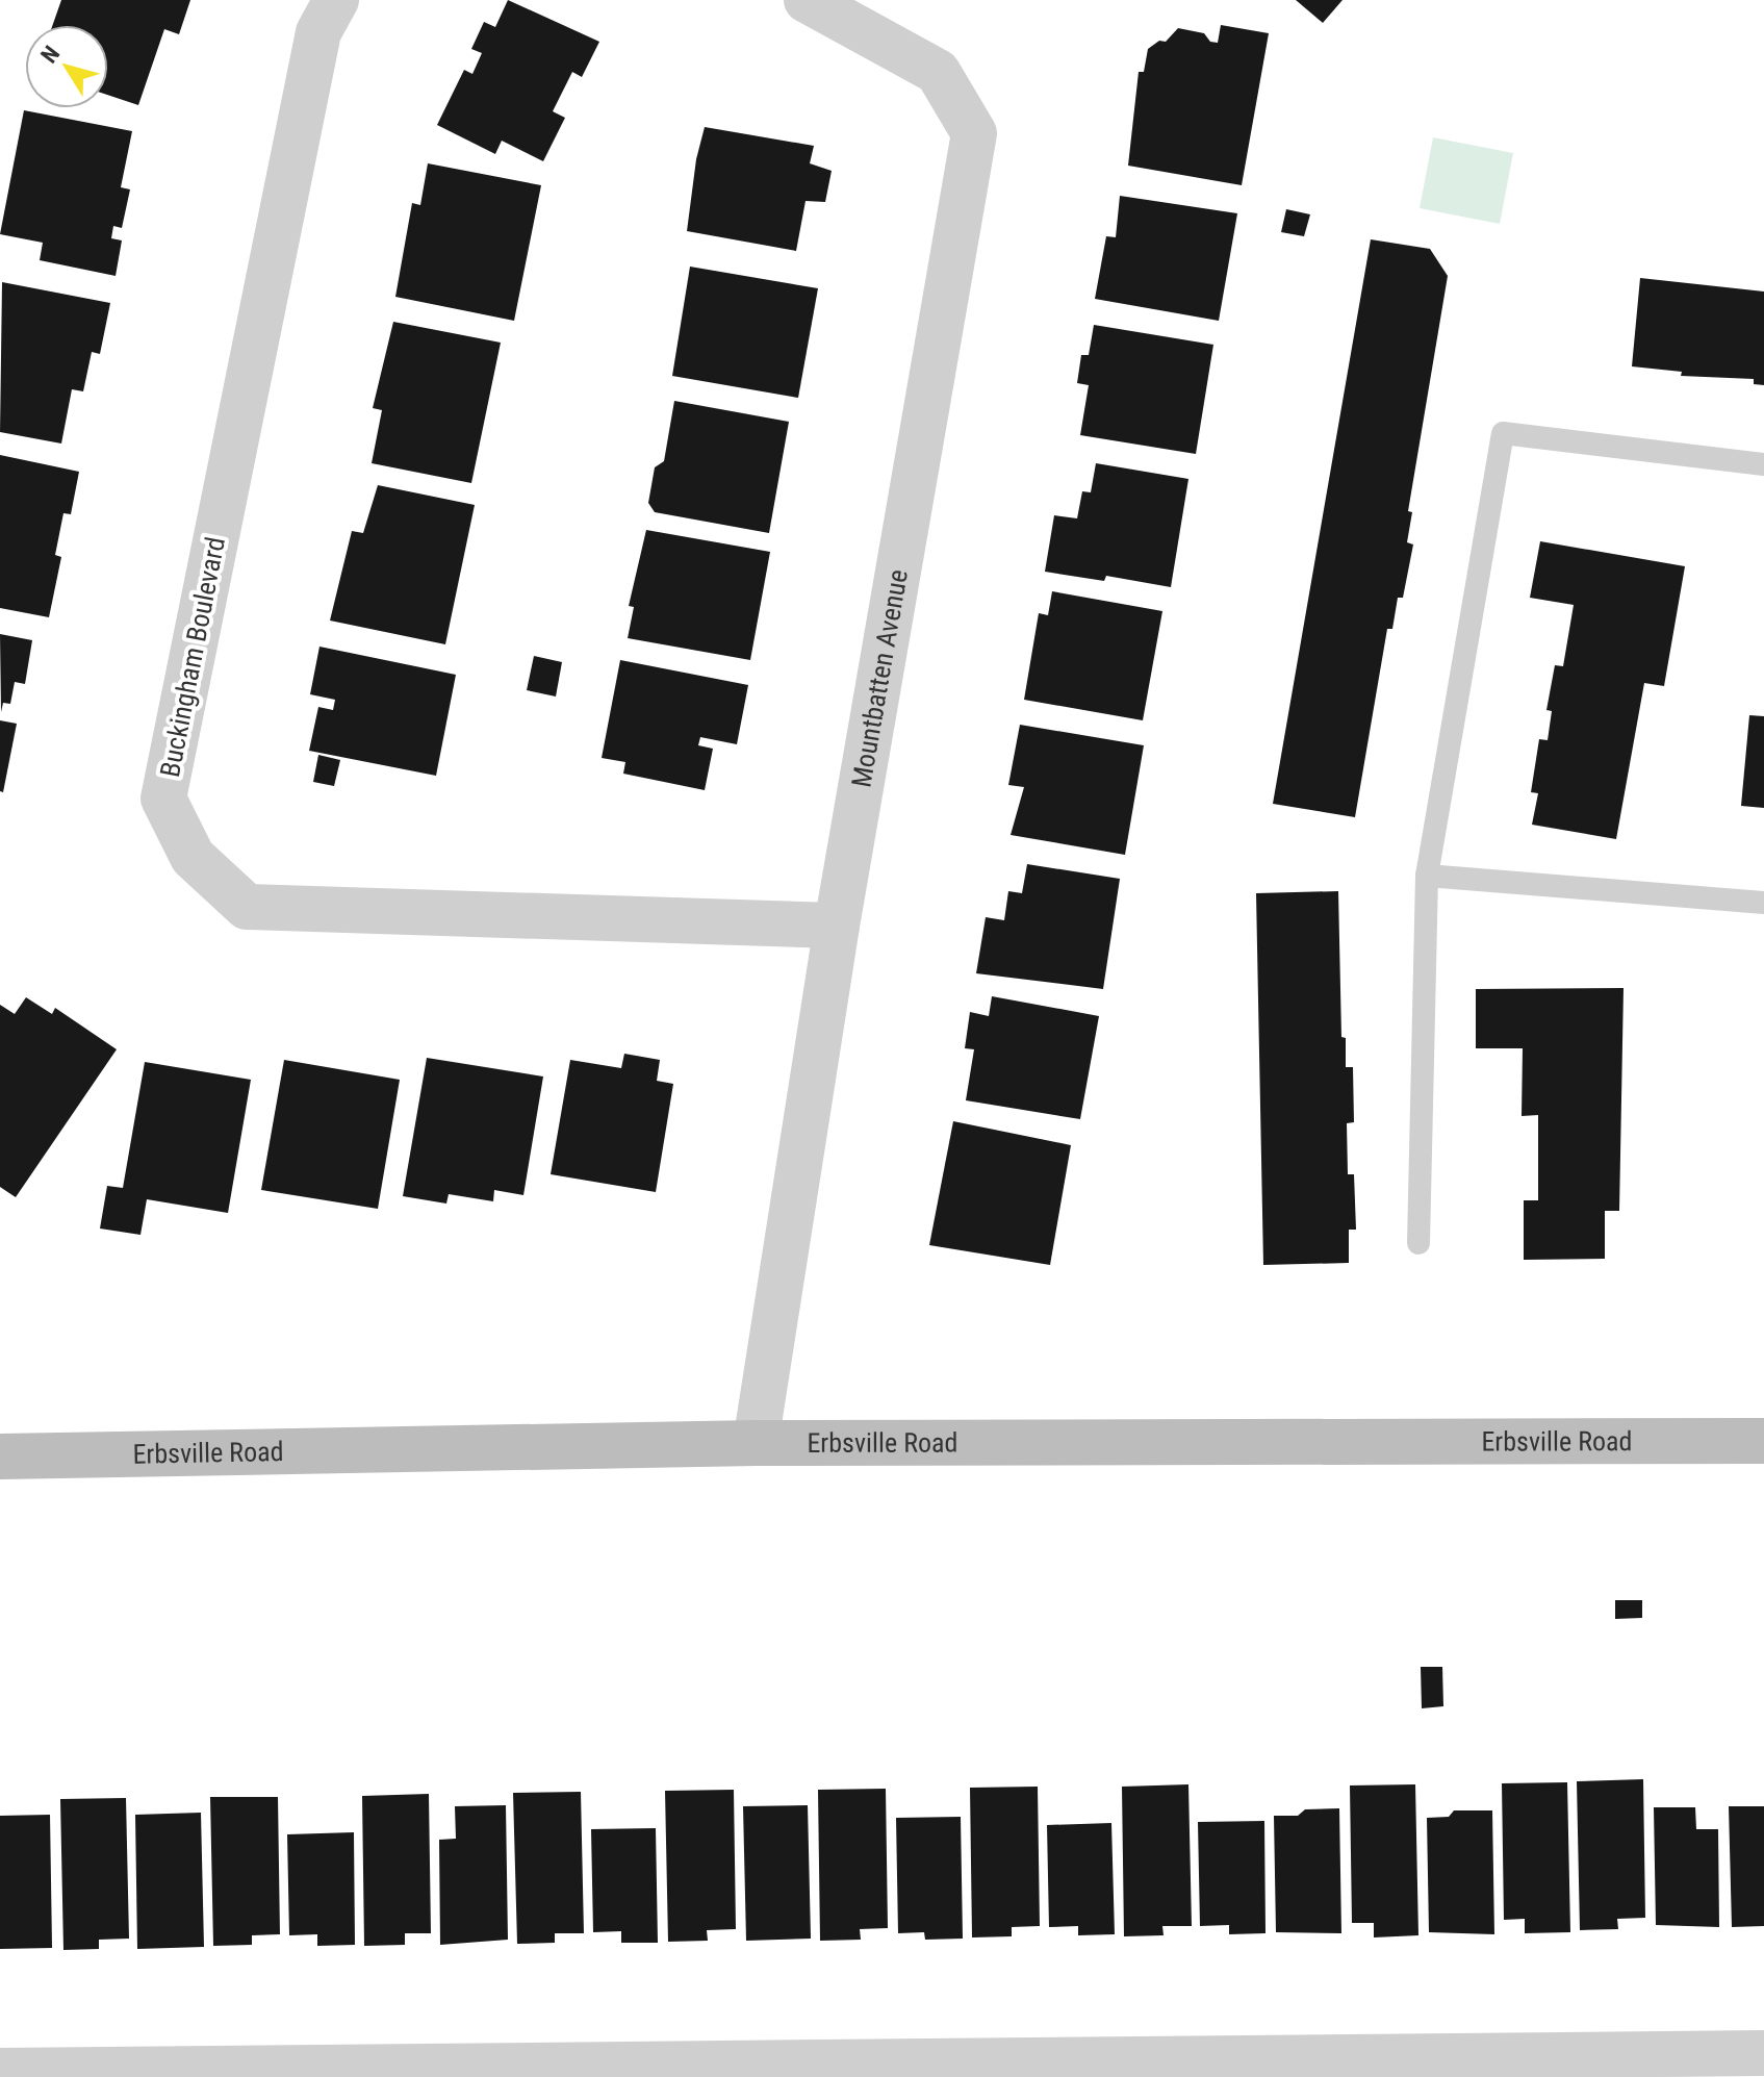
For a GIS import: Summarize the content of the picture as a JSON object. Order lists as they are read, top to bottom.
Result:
{
  "streets": {
    "main road": ["Erbsville Road"],
    "street": ["Buckingham Boulevard", "Mountbatten Avenue"]
  },
  "crossings": [
    ["Buckingham Boulevard", "Mountbatten Avenue"],
    ["Mountbatten Avenue", "Erbsville Road"]
  ],
  "north": "top left"
}
